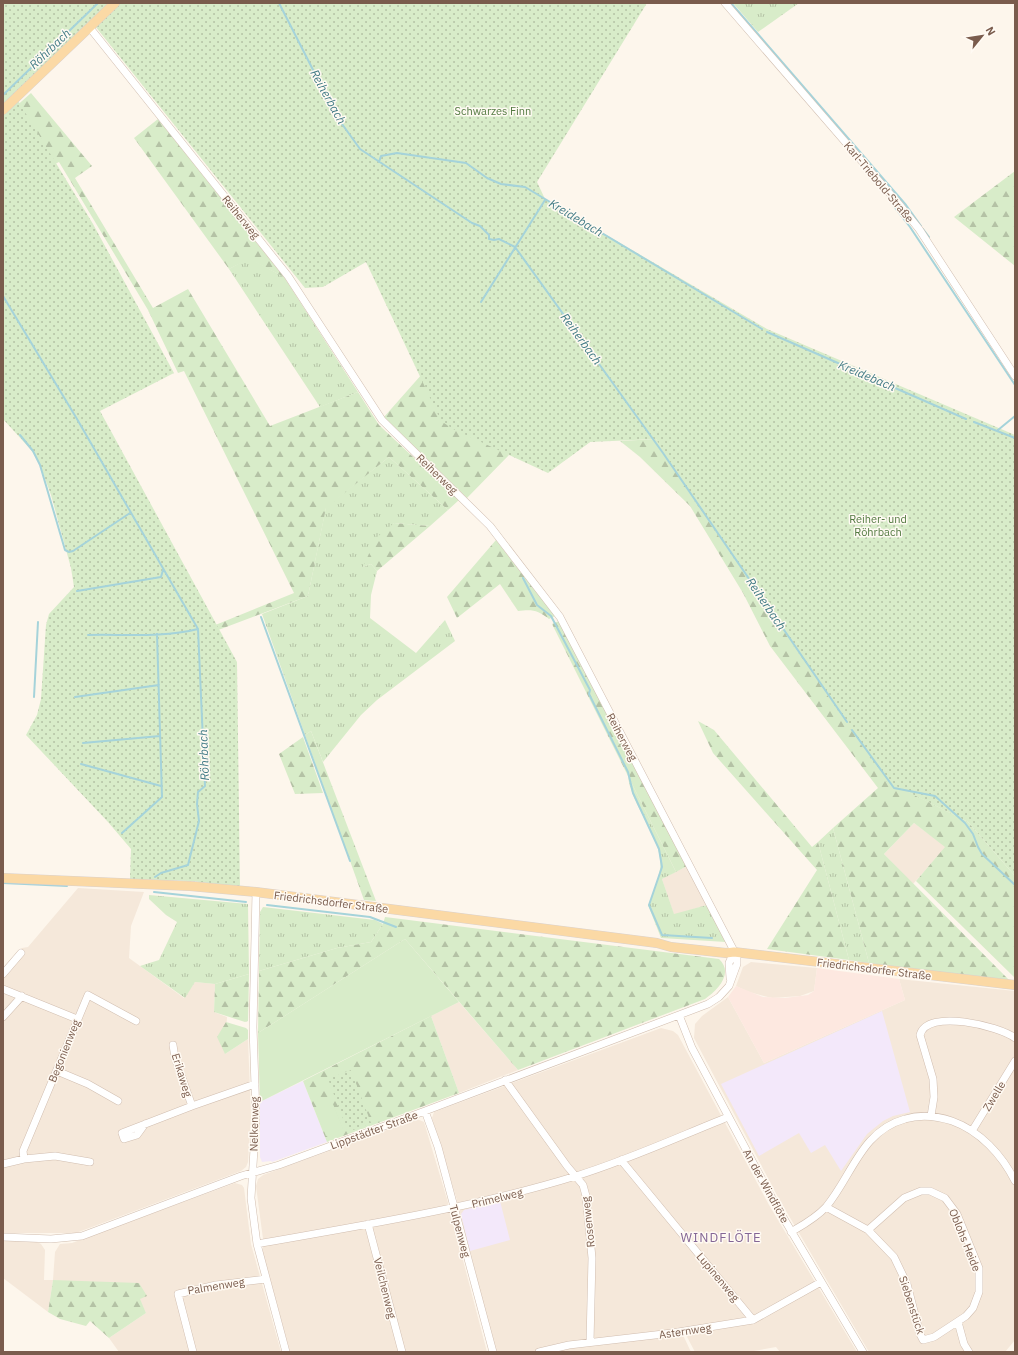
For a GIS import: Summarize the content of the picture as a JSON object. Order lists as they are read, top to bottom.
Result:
{
  "streets": {
    "main road": ["Friedrichsdorfer Straße"],
    "street": [
      "Karl-Triebold-Straße",
      "Reiherweg",
      "Begonienweg",
      "Erikaweg",
      "Zwelle",
      "Nelkenweg",
      "Lippstädter Straße",
      "An der Windflöte",
      "Primelweg",
      "Rosenweg",
      "Tulpenweg",
      "Oblohs Heide",
      "Lupinenweg",
      "Palmenweg",
      "Veilchenweg",
      "Siebenstück",
      "Asternweg"
    ]
  },
  "crossings": [
    ["Reiherweg", "Friedrichsdorfer Straße"],
    ["Reiherweg", "Lippstädter Straße"],
    ["Friedrichsdorfer Straße", "Nelkenweg"],
    ["Friedrichsdorfer Straße", "Lippstädter Straße"],
    ["Erikaweg", "Nelkenweg"],
    ["Nelkenweg", "Lippstädter Straße"],
    ["Nelkenweg", "Primelweg"],
    ["Nelkenweg", "Palmenweg"],
    ["Lippstädter Straße", "An der Windflöte"],
    ["Lippstädter Straße", "Rosenweg"],
    ["Lippstädter Straße", "Tulpenweg"],
    ["An der Windflöte", "Primelweg"],
    ["An der Windflöte", "Asternweg"],
    ["Primelweg", "Rosenweg"],
    ["Primelweg", "Tulpenweg"],
    ["Primelweg", "Lupinenweg"],
    ["Primelweg", "Veilchenweg"],
    ["Rosenweg", "Asternweg"],
    ["Oblohs Heide", "Siebenstück"],
    ["Lupinenweg", "Asternweg"]
  ],
  "districts": ["WINDFLÖTE"],
  "water": ["Röhrbach", "Reiherbach", "Kreidebach"],
  "parks": ["Schwarzes Finn", "Reiher- und Röhrbach"],
  "north": "top right"
}
